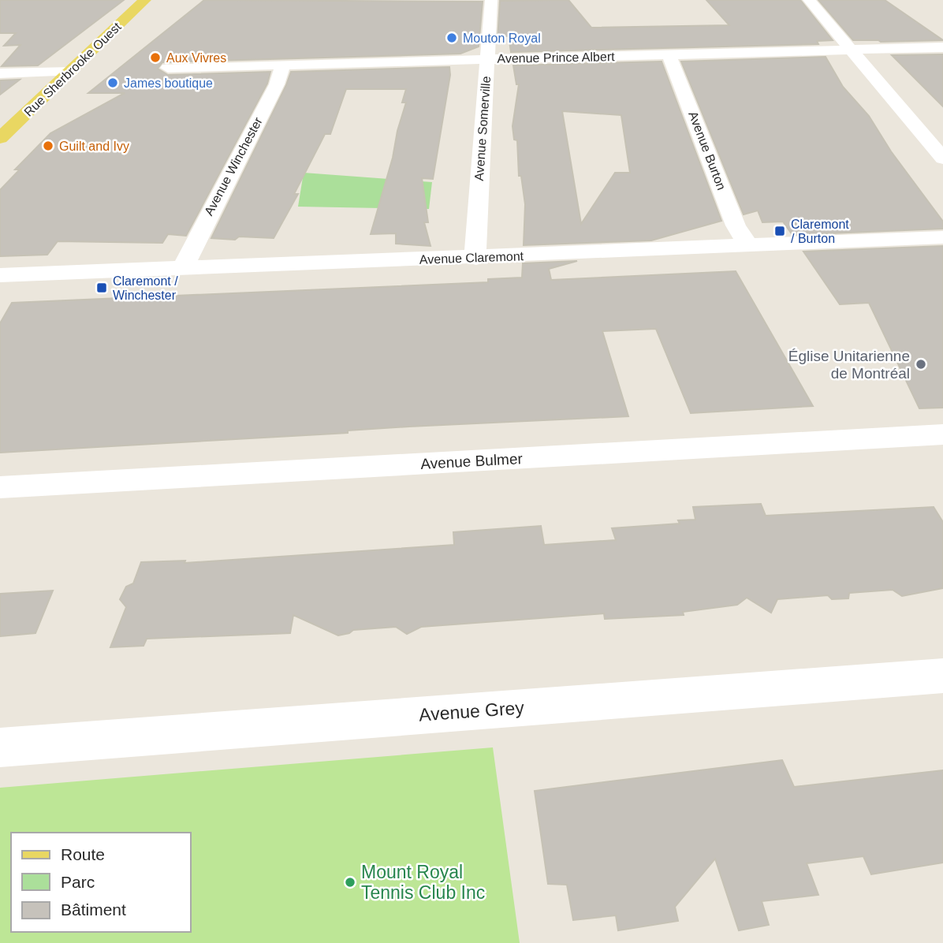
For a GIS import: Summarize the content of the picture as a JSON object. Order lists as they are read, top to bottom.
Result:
{
  "streets": {
    "main road": ["Rue Sherbrooke Ouest"],
    "street": [
      "Avenue Prince Albert",
      "Avenue Somerville",
      "Avenue Burton",
      "Avenue Winchester",
      "Avenue Claremont",
      "Avenue Bulmer",
      "Avenue Grey"
    ]
  },
  "crossings": [
    ["Avenue Prince Albert", "Avenue Somerville"],
    ["Avenue Prince Albert", "Avenue Burton"],
    ["Avenue Prince Albert", "Avenue Winchester"],
    ["Avenue Somerville", "Avenue Claremont"],
    ["Avenue Burton", "Avenue Claremont"],
    ["Avenue Winchester", "Avenue Claremont"]
  ],
  "places": {
    "other": [
      "Mouton Royal",
      "Aux Vivres",
      "James boutique",
      "Guilt and Ivy",
      "Église Unitarienne de Montréal",
      "Mount Royal Tennis Club Inc"
    ],
    "transit": ["Claremont / Burton", "Claremont / Winchester"]
  },
  "legend": ["Route", "Parc", "Bâtiment"]
}
